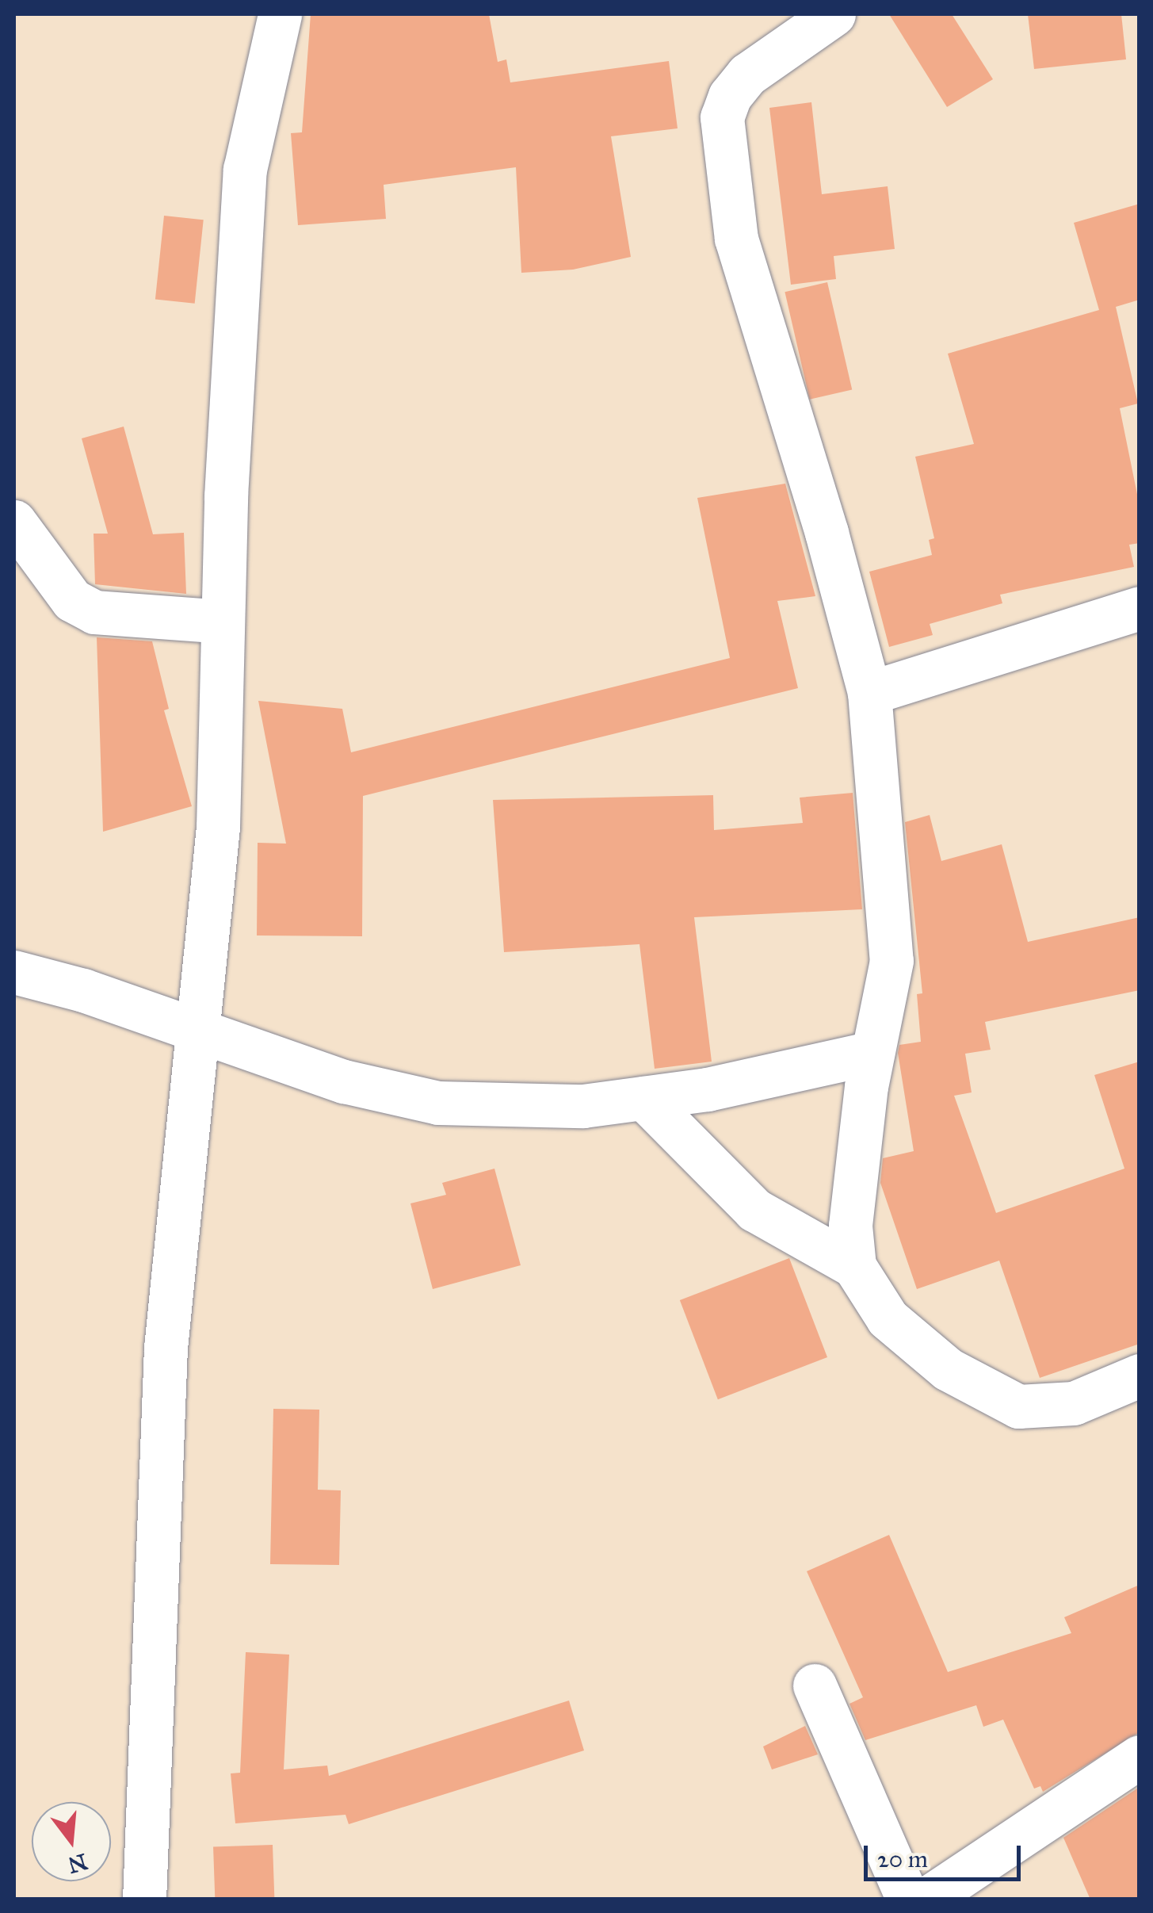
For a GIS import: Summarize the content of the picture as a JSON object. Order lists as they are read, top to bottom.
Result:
{
  "scale_bar": "20 m",
  "north": "bottom"
}
